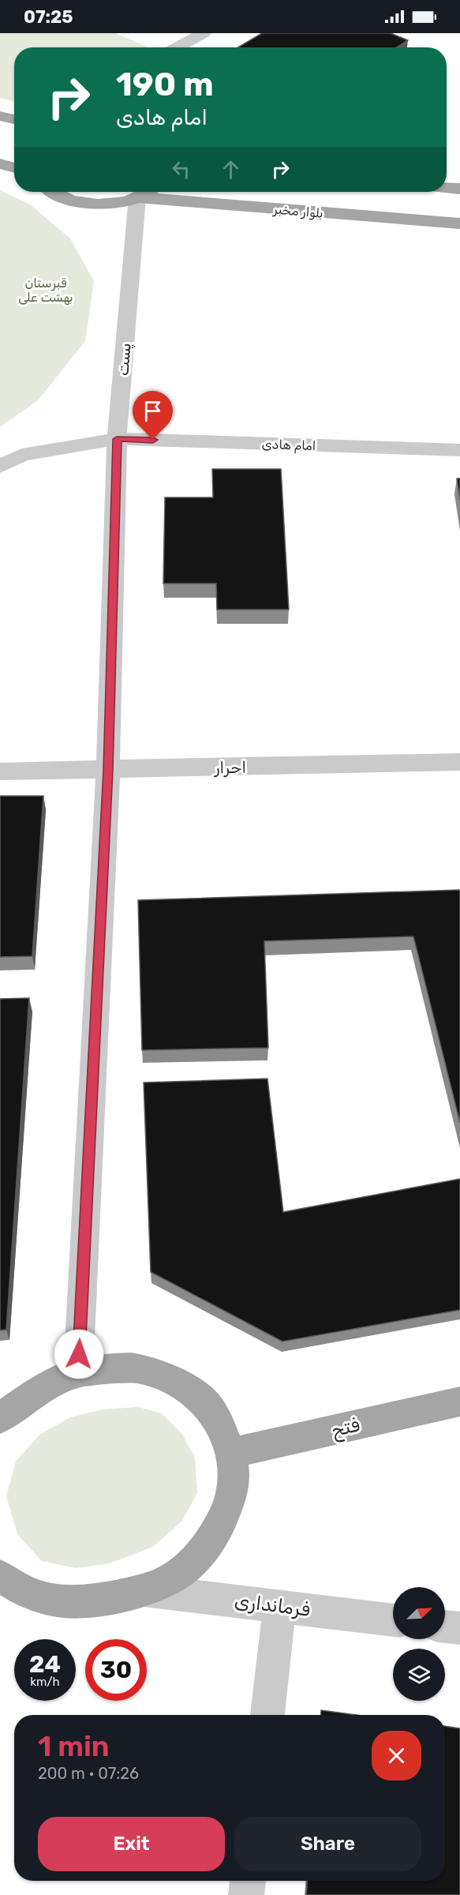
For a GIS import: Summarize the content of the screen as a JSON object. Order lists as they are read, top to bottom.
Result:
{
  "streets": {
    "main road": ["بلوار مخبر", "فتح"],
    "street": [
      "پست",
      "امام هادی",
      "احرار",
      "فرمانداری"
    ]
  },
  "crossings": [
    ["بلوار مخبر", "پست"],
    ["پست", "امام هادی"],
    ["پست", "احرار"]
  ],
  "parks": ["قبرستان بهشت علی"],
  "north": "top right",
  "page": {
    "status": "07:25",
    "turn": ["190 m", "امام هادی"],
    "speed": "24 km/h",
    "limit": "30",
    "heading": ["1 min", "200 m · 07:26"],
    "buttons": ["Exit", "Share"]
  }
}
